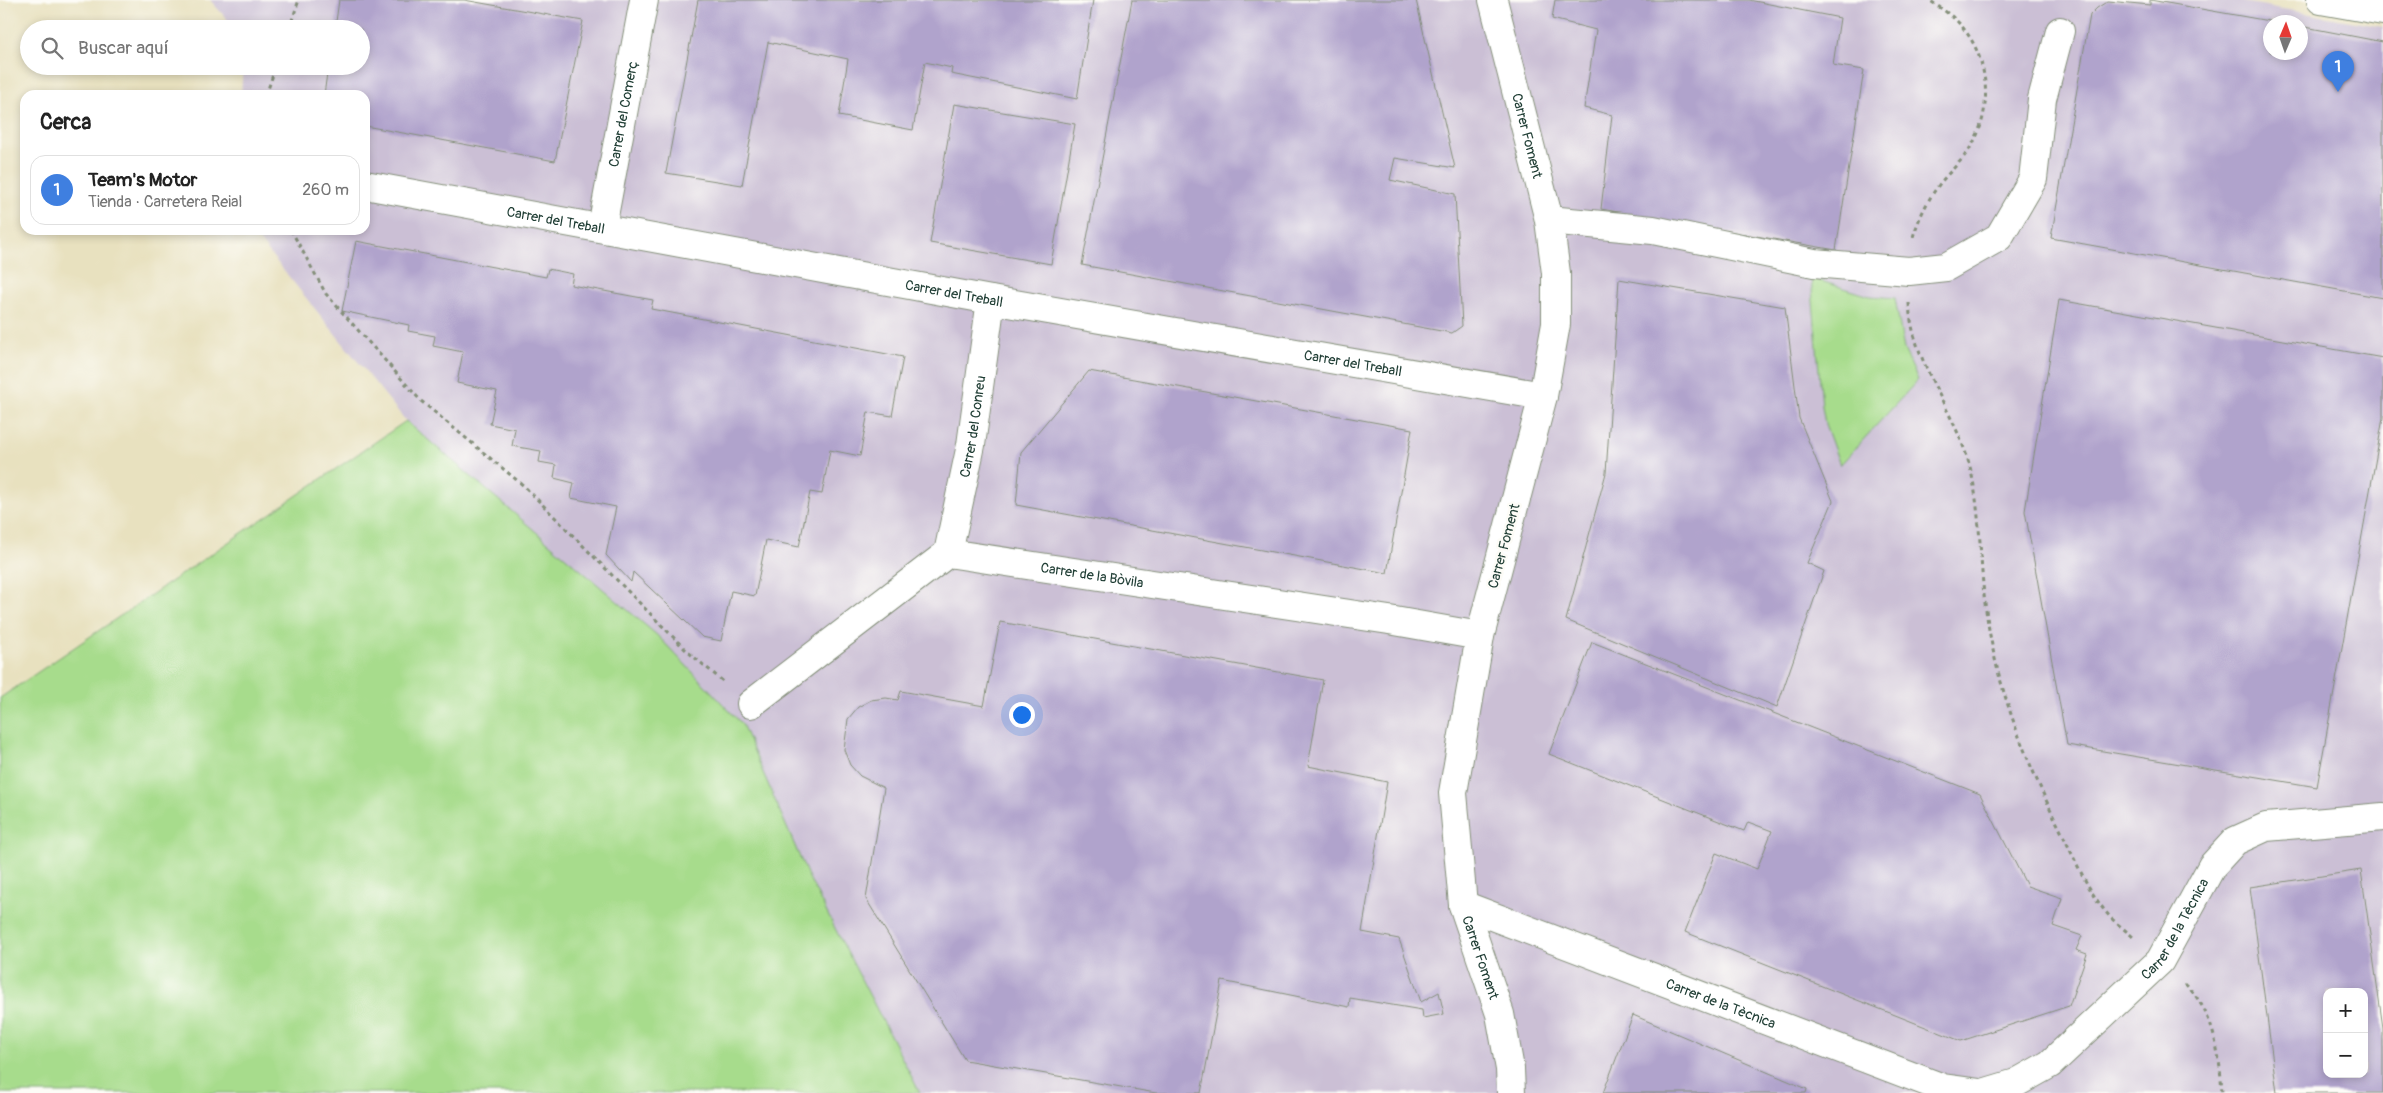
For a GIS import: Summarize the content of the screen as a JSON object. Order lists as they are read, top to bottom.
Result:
{
  "streets": {
    "street": [
      "Carrer del Comerç",
      "Carrer Foment",
      "Carrer del Treball",
      "Carrer del Conreu",
      "Carrer de la Bòvila",
      "Carrer de la Tècnica"
    ]
  },
  "crossings": [
    ["Carrer del Comerç", "Carrer del Treball"],
    ["Carrer Foment", "Carrer del Treball"],
    ["Carrer Foment", "Carrer de la Bòvila"],
    ["Carrer Foment", "Carrer de la Tècnica"],
    ["Carrer del Treball", "Carrer del Conreu"],
    ["Carrer del Conreu", "Carrer de la Bòvila"]
  ],
  "north": "top",
  "page": {
    "search": "Buscar aquí",
    "pins": "1",
    "heading": "Cerca",
    "list": [
      {
        "mark": "1",
        "name": "Team's Motor",
        "note": "Tienda · Carretera Reial",
        "value": "260 m"
      }
    ],
    "map_buttons": ["+", "−"]
  }
}
